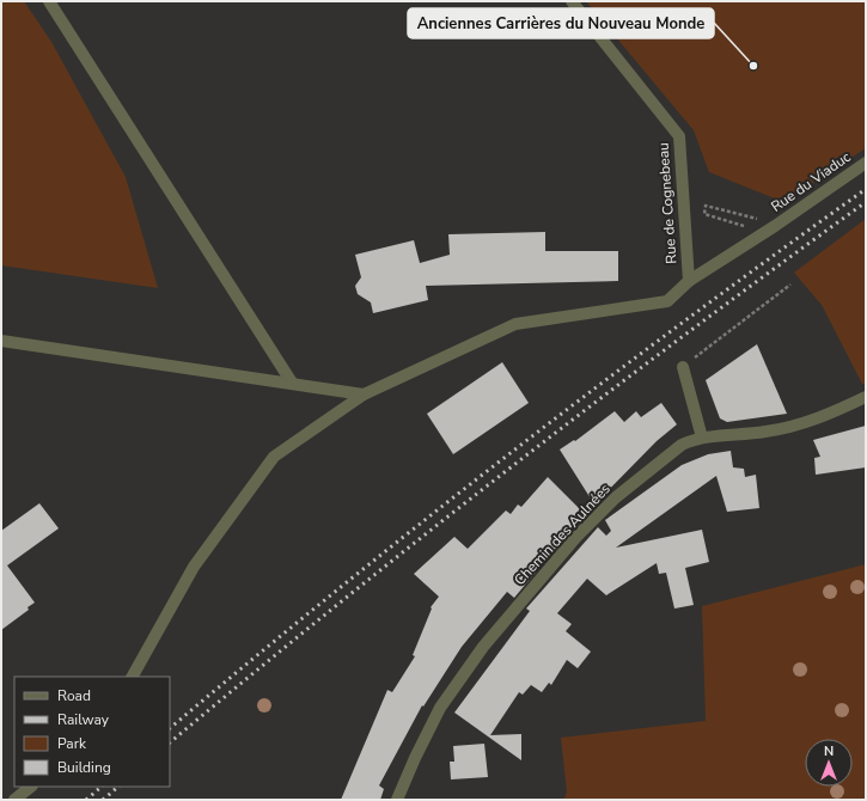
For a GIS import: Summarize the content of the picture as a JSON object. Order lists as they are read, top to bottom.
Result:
{
  "streets": {
    "street": ["Rue du Viaduc", "Rue de Cognebeau", "Chemin des Aulnées"]
  },
  "crossings": [
    ["Rue du Viaduc", "Rue de Cognebeau"]
  ],
  "places": ["Anciennes Carrières du Nouveau Monde"],
  "legend": [
    "Road",
    "Railway",
    "Park",
    "Building"
  ],
  "north": "top"
}
